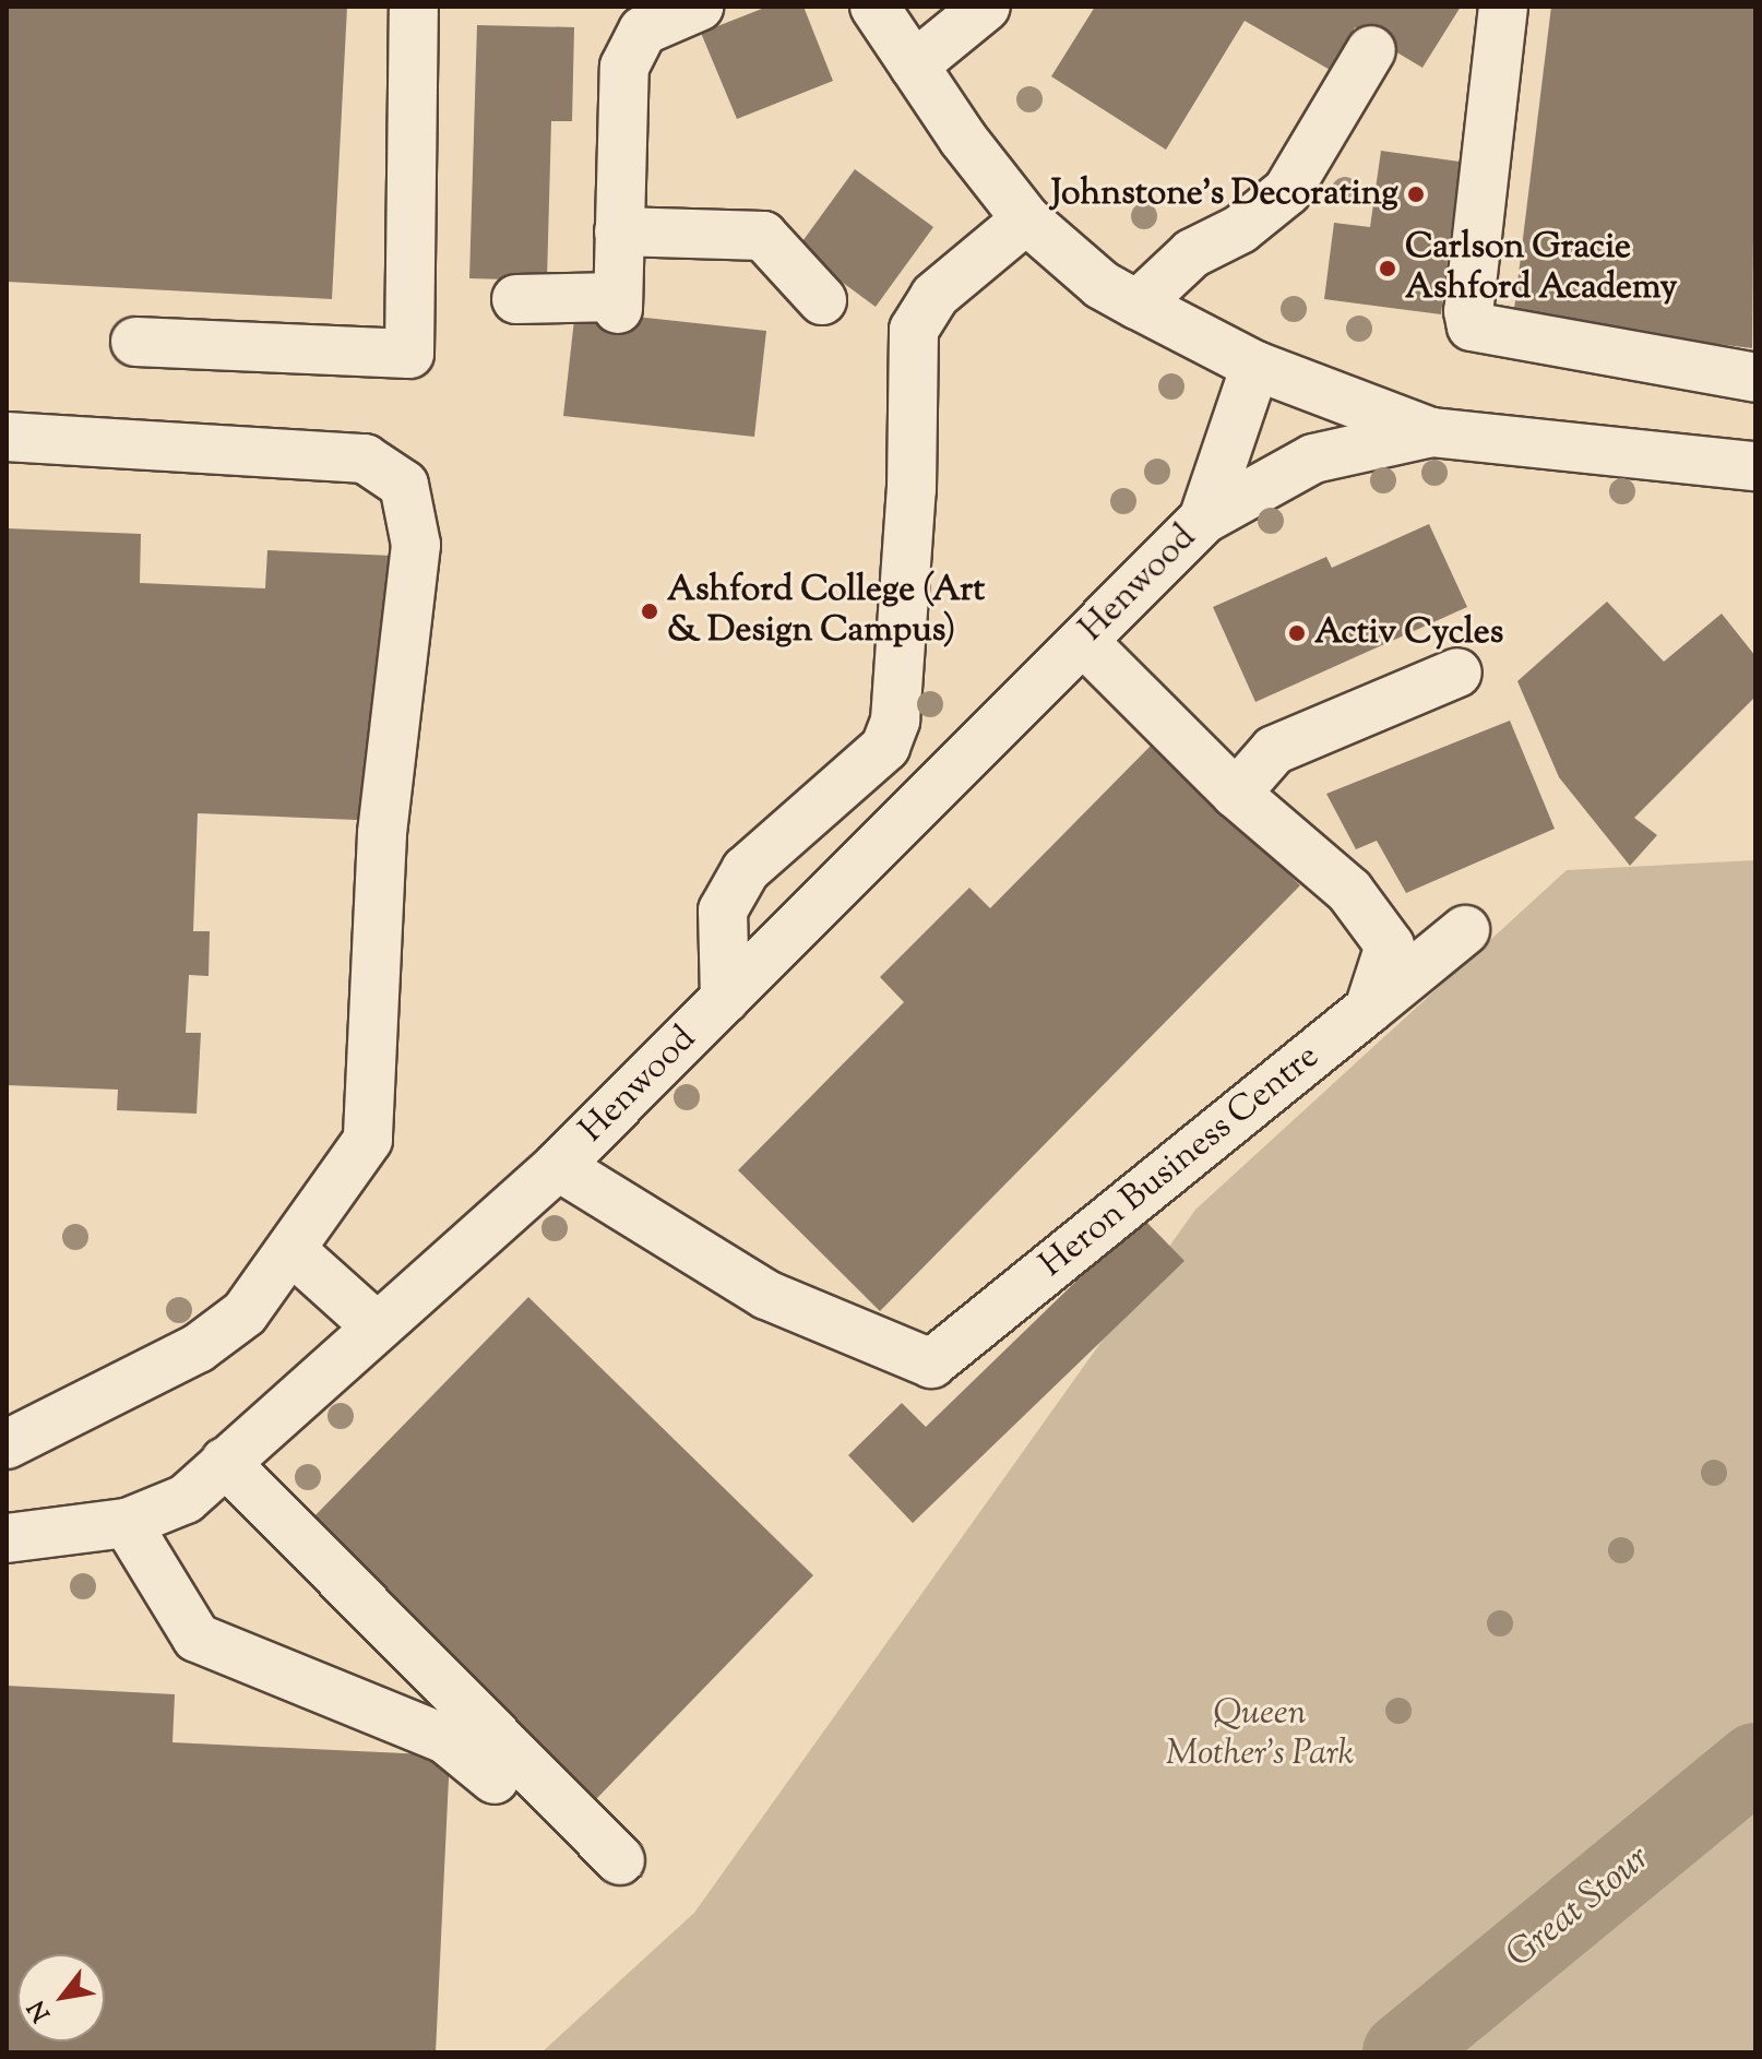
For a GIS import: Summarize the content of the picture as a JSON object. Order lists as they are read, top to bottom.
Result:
{
  "streets": {
    "street": ["Henwood", "Heron Business Centre"]
  },
  "crossings": [
    ["Henwood", "Heron Business Centre"]
  ],
  "water": ["Great Stour"],
  "parks": ["Queen Mother’s Park"],
  "places": [
    "Johnstone's Decorating",
    "Carlson Gracie Ashford Academy",
    "Ashford College (Art & Design Campus)",
    "Activ Cycles"
  ],
  "north": "bottom left"
}
